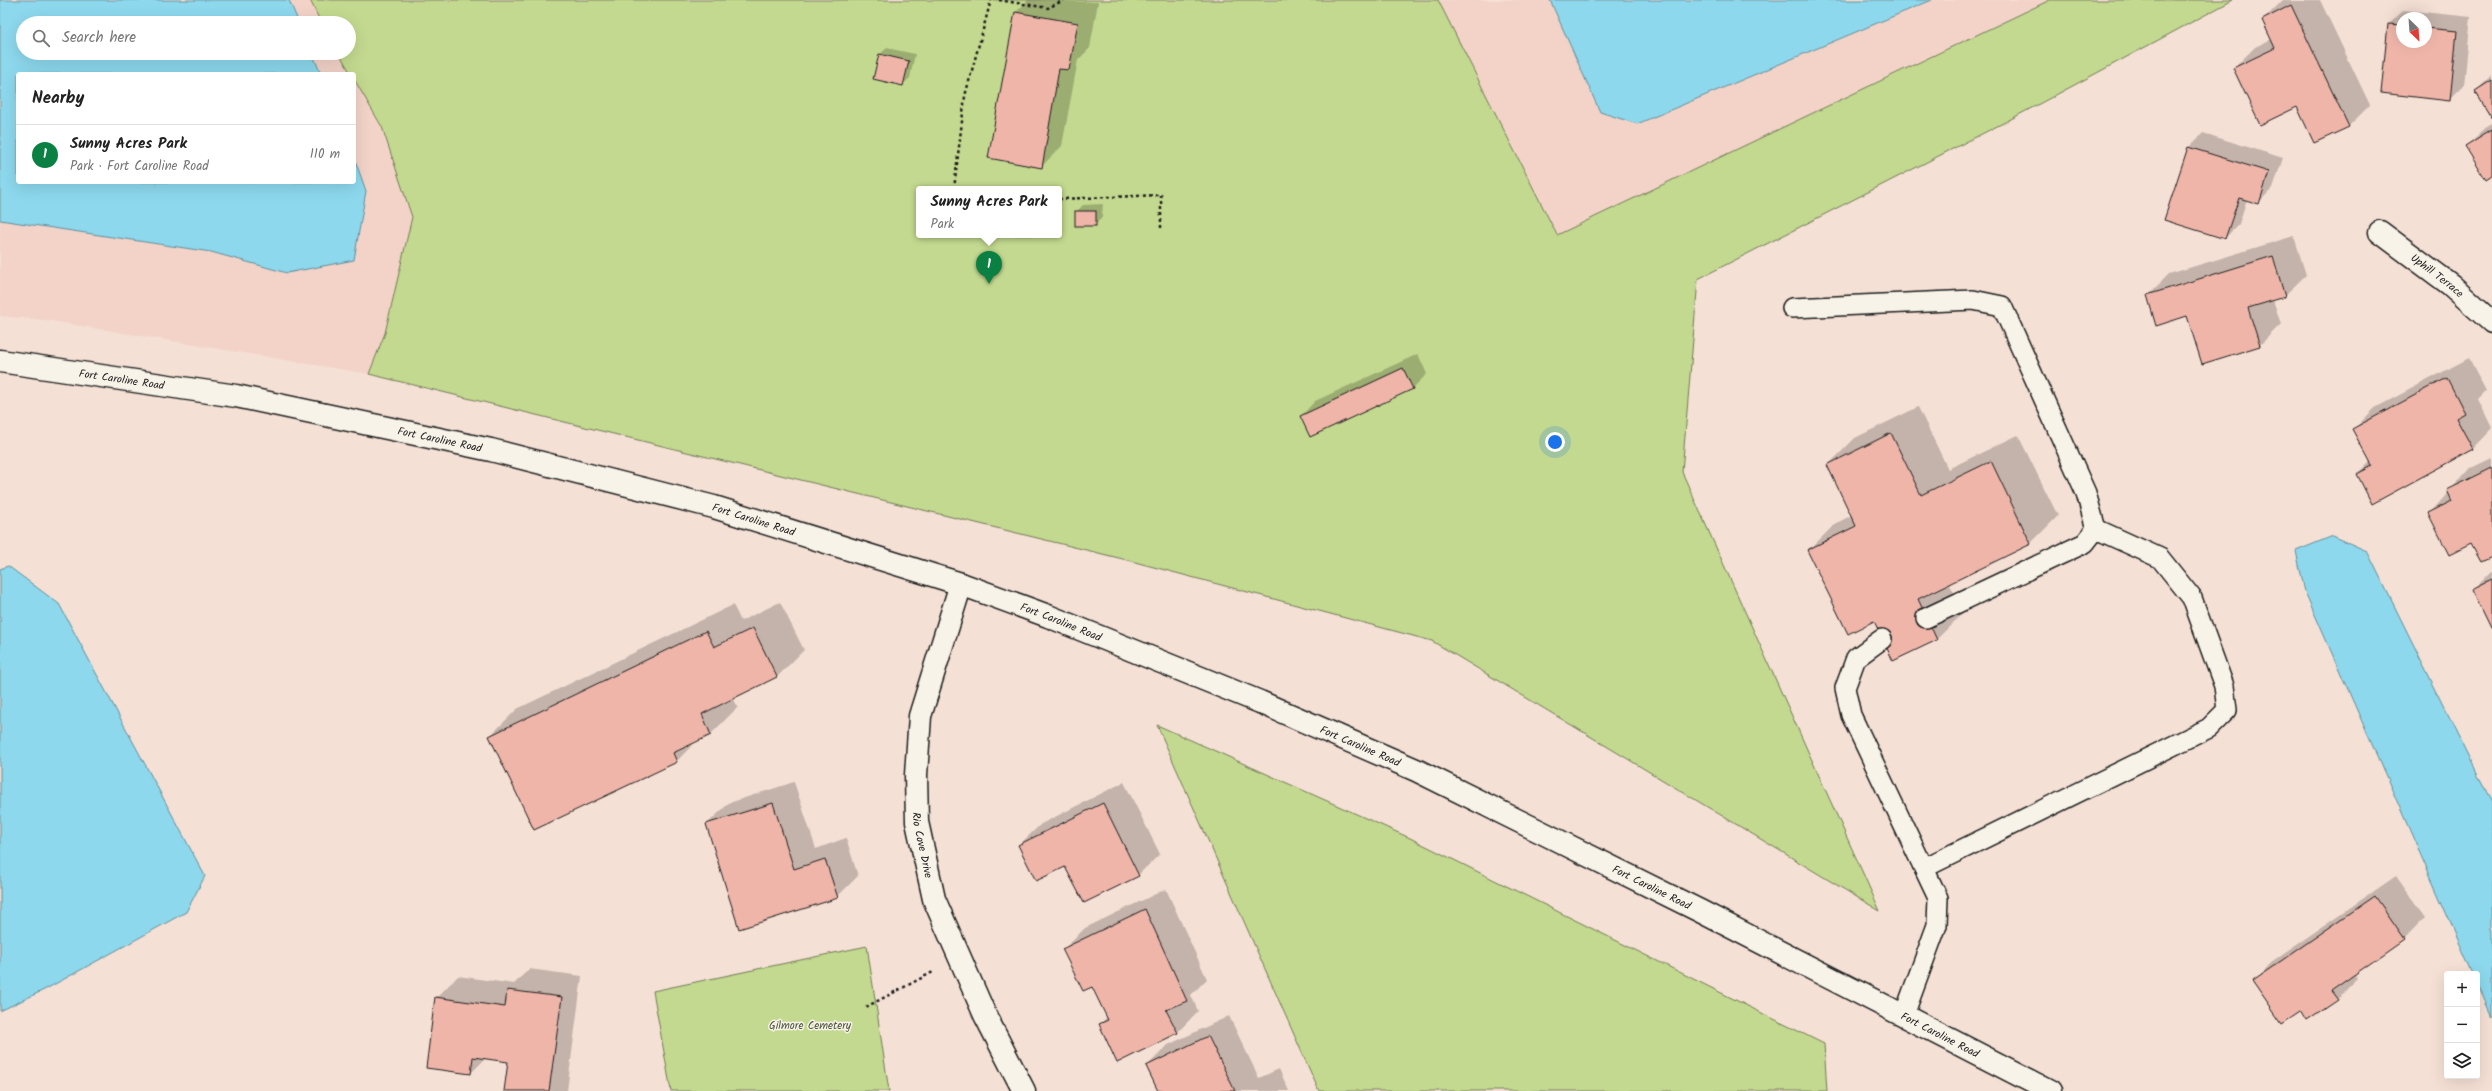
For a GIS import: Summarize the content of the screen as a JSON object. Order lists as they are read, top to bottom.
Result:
{
  "streets": {
    "street": ["Uphill Terrace", "Fort Caroline Road", "Rio Cove Drive"]
  },
  "crossings": [
    ["Fort Caroline Road", "Rio Cove Drive"]
  ],
  "parks": ["Gilmore Cemetery"],
  "north": "bottom right",
  "page": {
    "search": "Search here",
    "heading": "Nearby",
    "list": [
      {
        "mark": "1",
        "name": "Sunny Acres Park",
        "note": "Park · Fort Caroline Road",
        "value": "110 m"
      }
    ],
    "popup": ["Sunny Acres Park", "Park"],
    "pins": "1",
    "map_buttons": ["+", "−"]
  }
}
